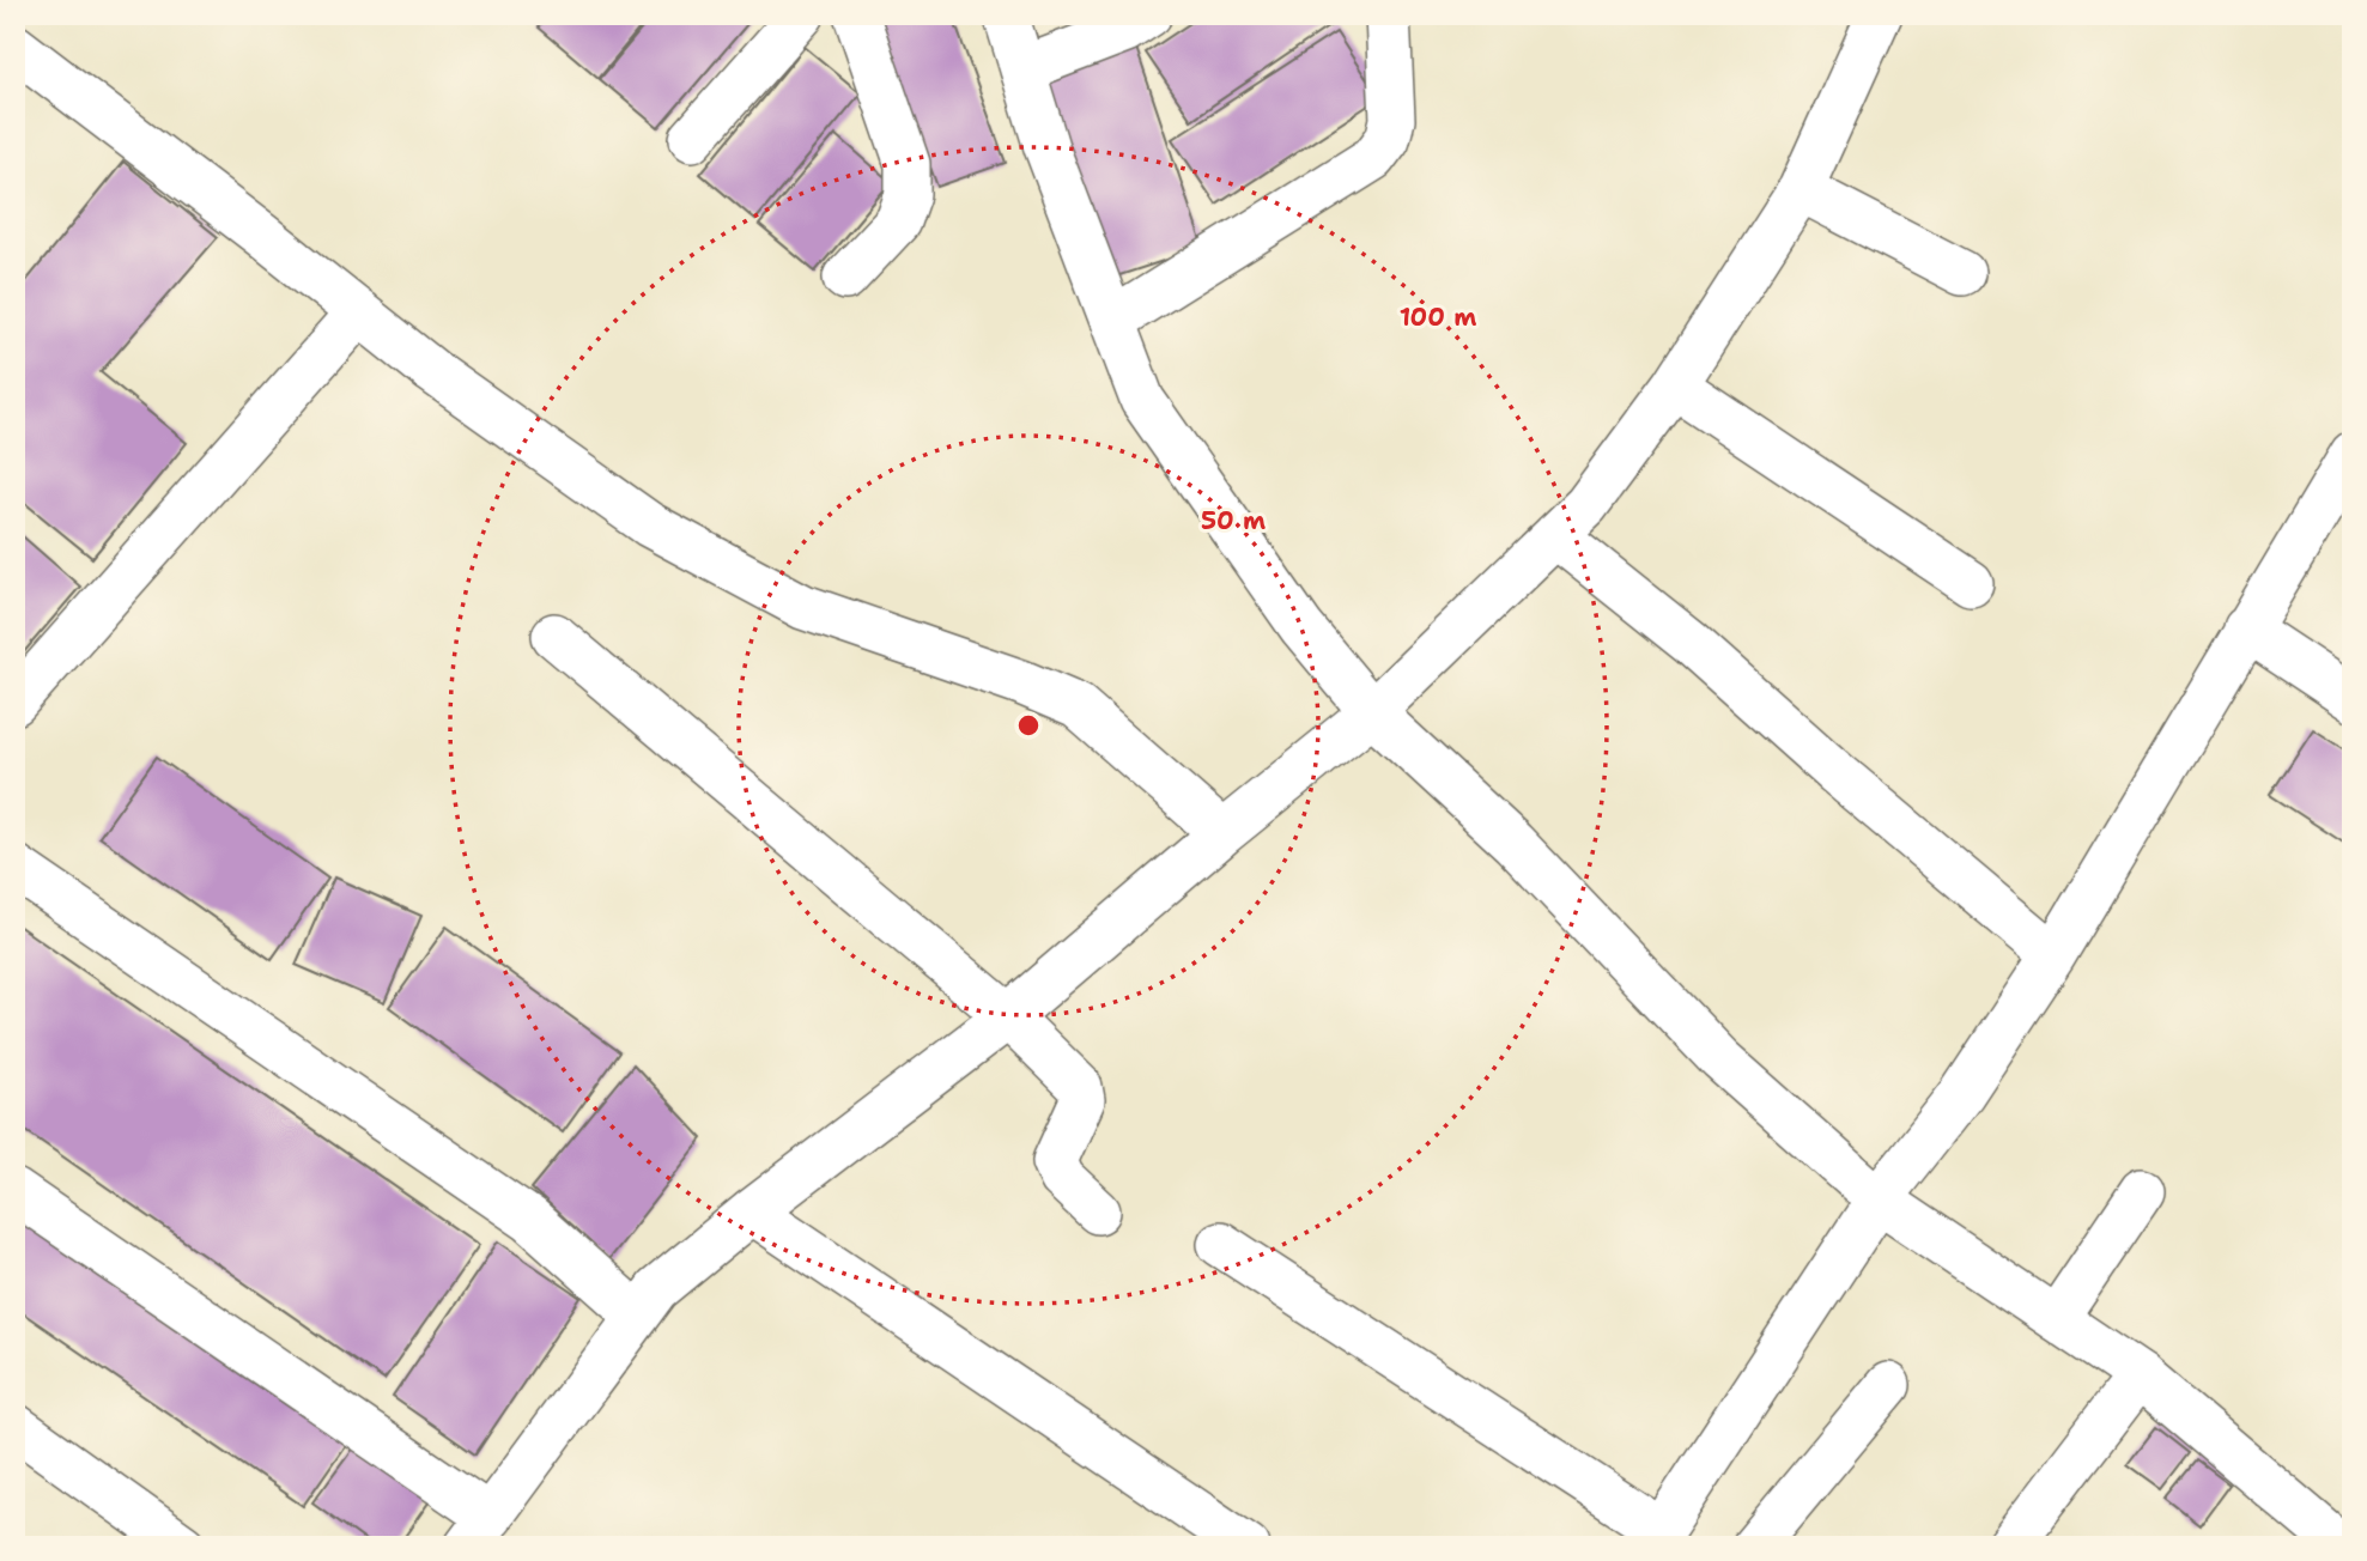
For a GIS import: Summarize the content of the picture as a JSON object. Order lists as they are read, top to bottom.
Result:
{
  "rings": ["100 m", "50 m"]
}
